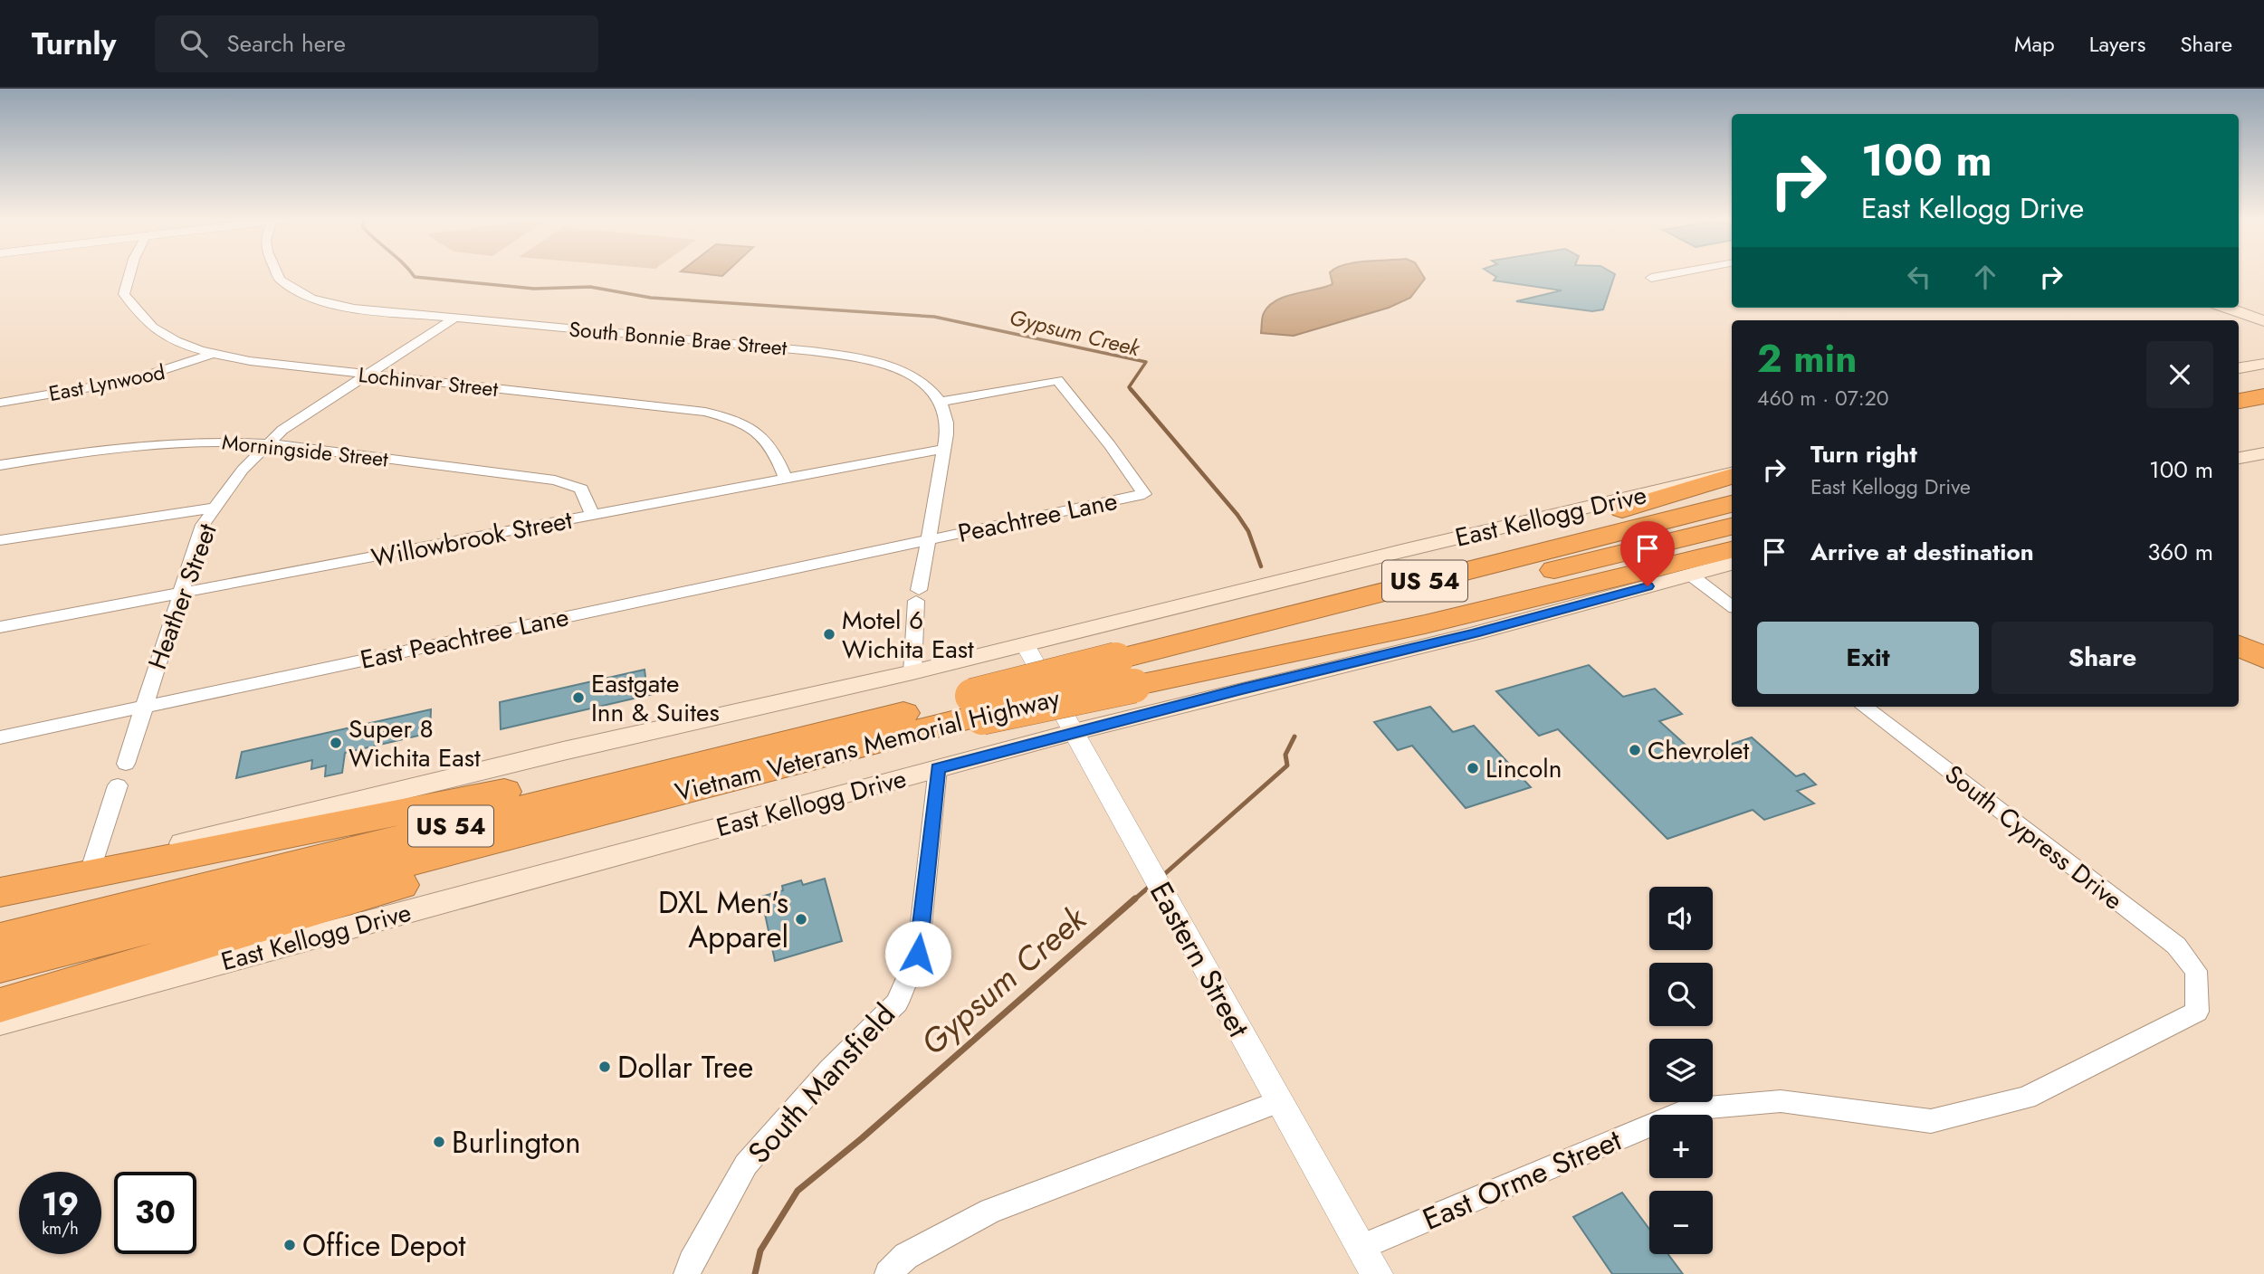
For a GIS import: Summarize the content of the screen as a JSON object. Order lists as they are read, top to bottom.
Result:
{
  "streets": {
    "highway": ["US 54", "Vietnam Veterans Memorial Highway"],
    "main road": ["East Kellogg Drive"],
    "street": [
      "South Bonnie Brae Street",
      "Lochinvar Street",
      "East Lynwood",
      "Morningside Street",
      "Peachtree Lane",
      "Willowbrook Street",
      "Heather Street",
      "East Peachtree Lane",
      "South Cypress Drive",
      "Eastern Street",
      "South Mansfield",
      "East Orme Street"
    ]
  },
  "crossings": [
    ["South Bonnie Brae Street", "Peachtree Lane"],
    ["South Bonnie Brae Street", "Heather Street"],
    ["Lochinvar Street", "East Lynwood"],
    ["Lochinvar Street", "Willowbrook Street"],
    ["Lochinvar Street", "Heather Street"],
    ["Morningside Street", "Willowbrook Street"],
    ["Morningside Street", "Heather Street"],
    ["East Kellogg Drive", "Eastern Street"],
    ["East Kellogg Drive", "South Mansfield"],
    ["Peachtree Lane", "East Peachtree Lane"],
    ["Willowbrook Street", "Heather Street"],
    ["Heather Street", "East Peachtree Lane"],
    ["South Cypress Drive", "East Orme Street"],
    ["Eastern Street", "East Orme Street"]
  ],
  "water": ["Gypsum Creek"],
  "places": [
    "Motel 6 Wichita East",
    "Eastgate Inn & Suites",
    "Super 8 Wichita East",
    "Chevrolet",
    "Lincoln",
    "DXL Men's Apparel",
    "Dollar Tree",
    "Burlington",
    "Office Depot"
  ],
  "page": {
    "header": "Turnly",
    "search": "Search here",
    "nav": ["Map", "Layers", "Share"],
    "turn": ["100 m", "East Kellogg Drive"],
    "heading": ["2 min", "460 m · 07:20"],
    "list": [
      {
        "name": "Turn right",
        "note": "East Kellogg Drive",
        "value": "100 m"
      },
      {
        "name": "Arrive at destination",
        "value": "360 m"
      }
    ],
    "buttons": ["Exit", "Share"],
    "map_buttons": ["+", "−"],
    "speed": "19 km/h",
    "limit": "30"
  }
}
